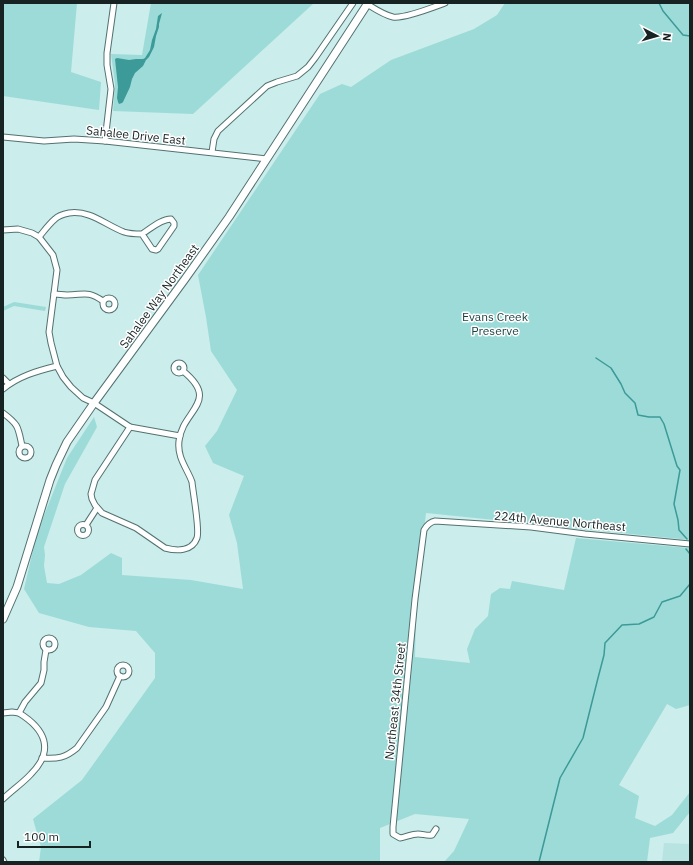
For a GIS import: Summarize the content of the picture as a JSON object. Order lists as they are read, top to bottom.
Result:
{
  "streets": {
    "main road": ["Sahalee Way Northeast"],
    "street": ["Sahalee Drive East", "224th Avenue Northeast", "Northeast 34th Street"]
  },
  "crossings": [
    ["Sahalee Drive East", "Sahalee Way Northeast"],
    ["224th Avenue Northeast", "Northeast 34th Street"]
  ],
  "parks": ["Evans Creek Preserve"],
  "scale_bar": "100 m",
  "north": "right"
}
